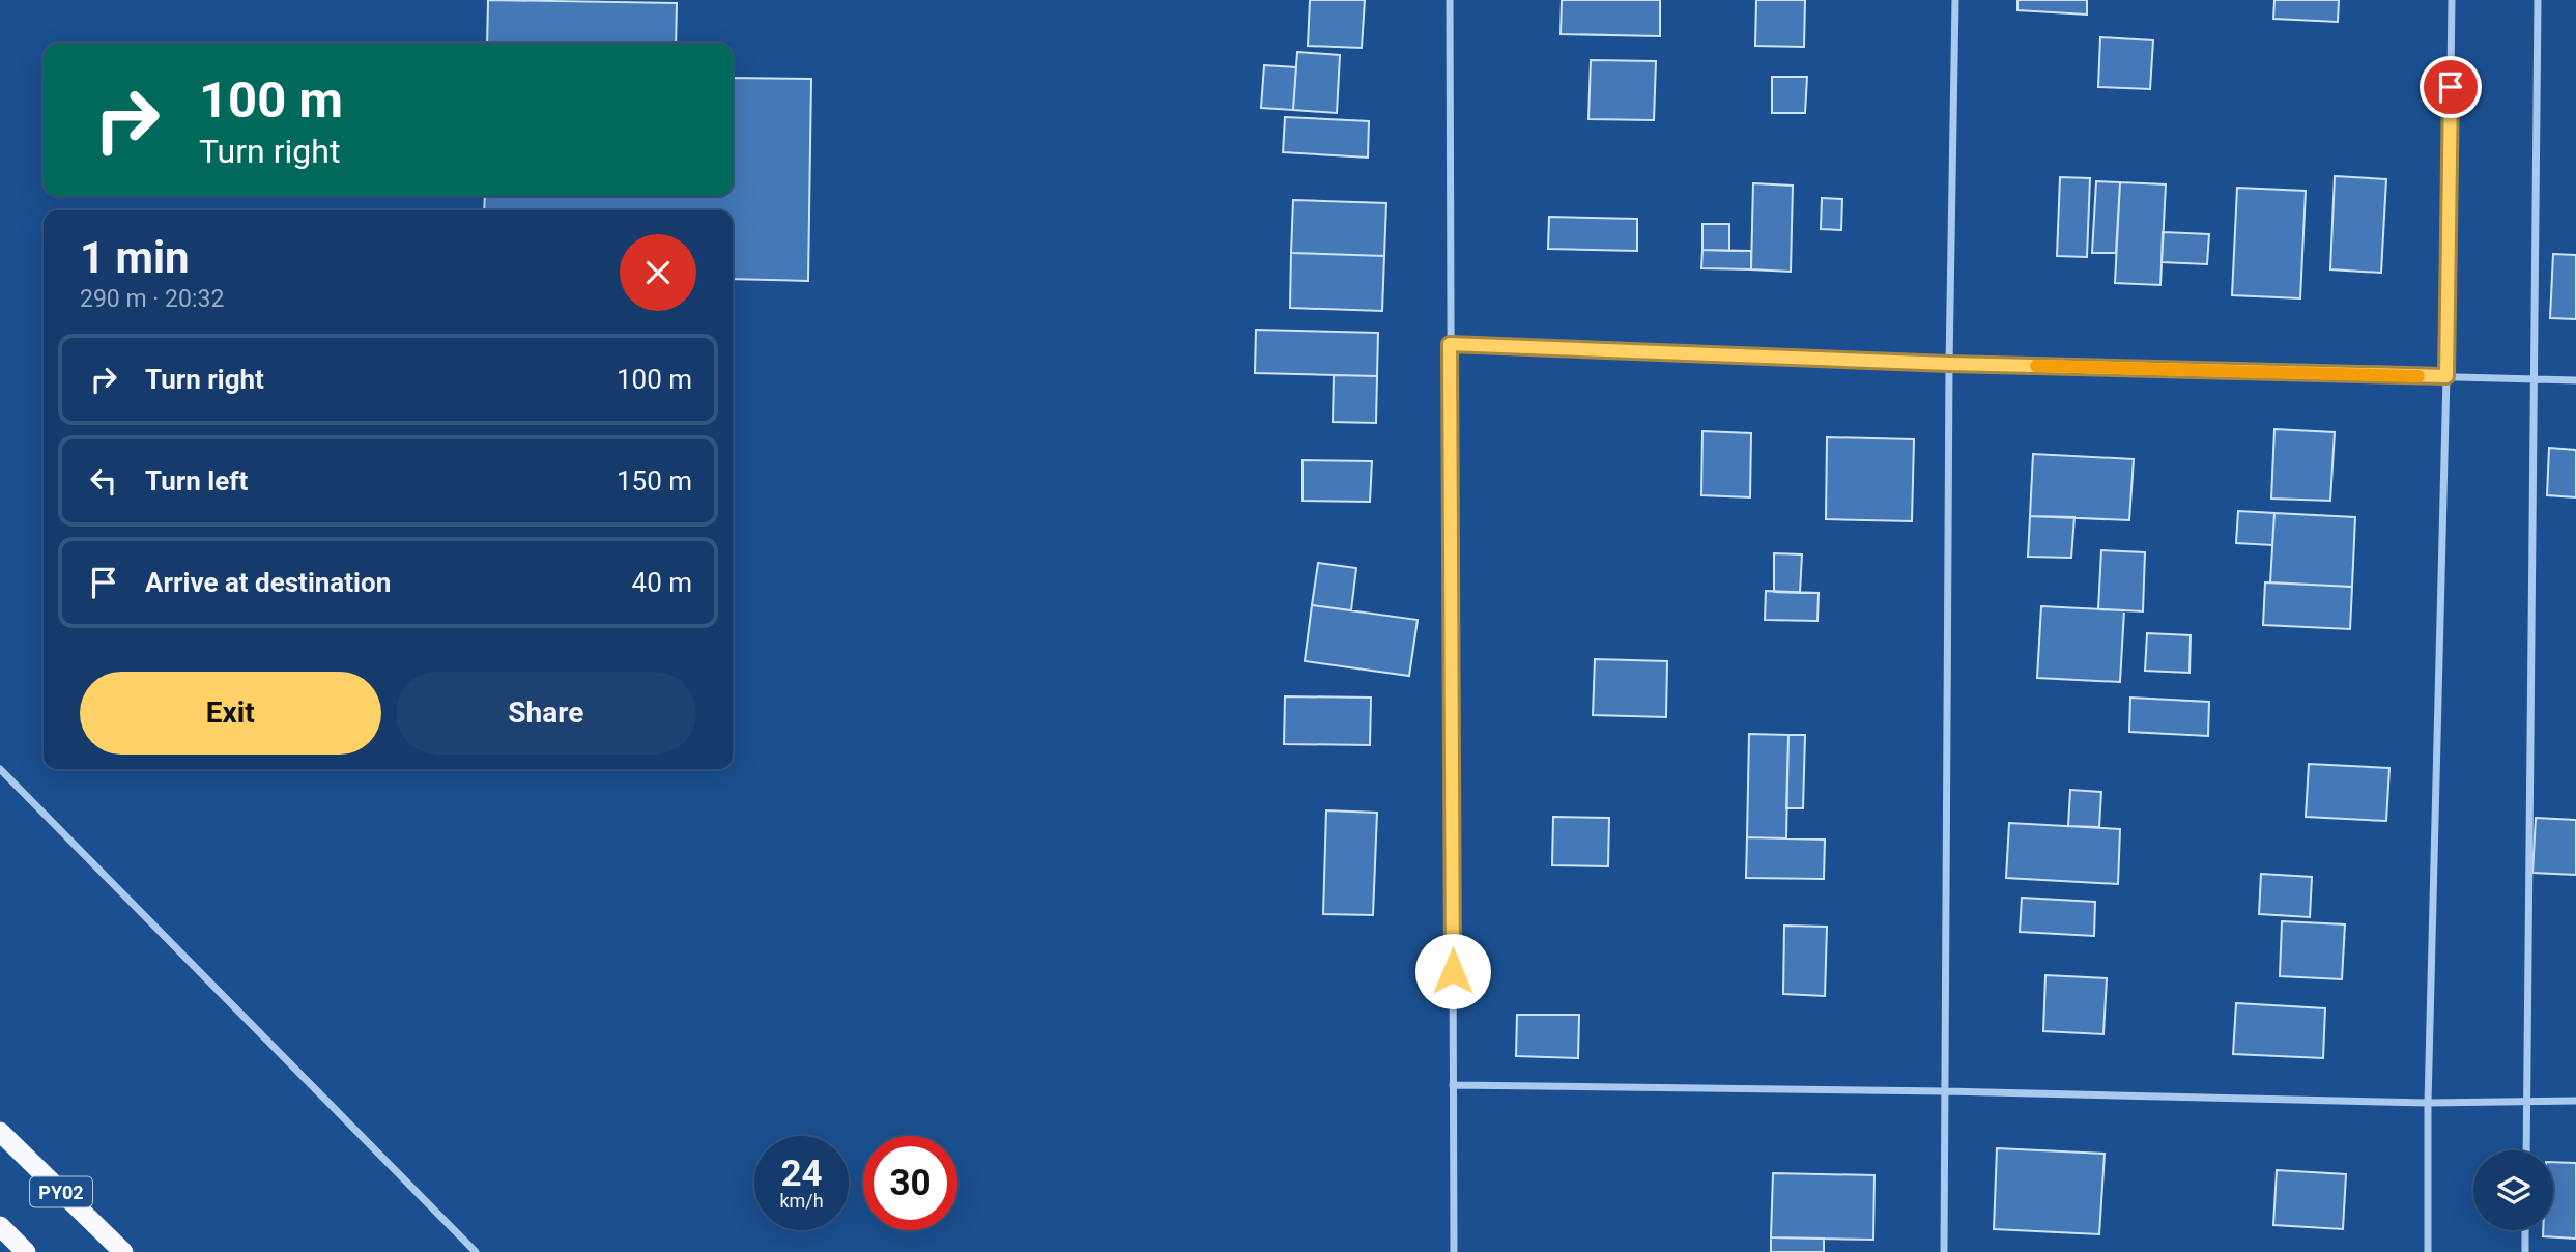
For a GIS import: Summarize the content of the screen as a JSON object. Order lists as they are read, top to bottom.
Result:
{
  "streets": {
    "highway": ["PY02"]
  },
  "page": {
    "turn": ["100 m", "Turn right"],
    "heading": ["1 min", "290 m · 20:32"],
    "list": [
      {
        "name": "Turn right",
        "value": "100 m"
      },
      {
        "name": "Turn left",
        "value": "150 m"
      },
      {
        "name": "Arrive at destination",
        "value": "40 m"
      }
    ],
    "buttons": ["Exit", "Share"],
    "speed": "24 km/h",
    "limit": "30"
  }
}
